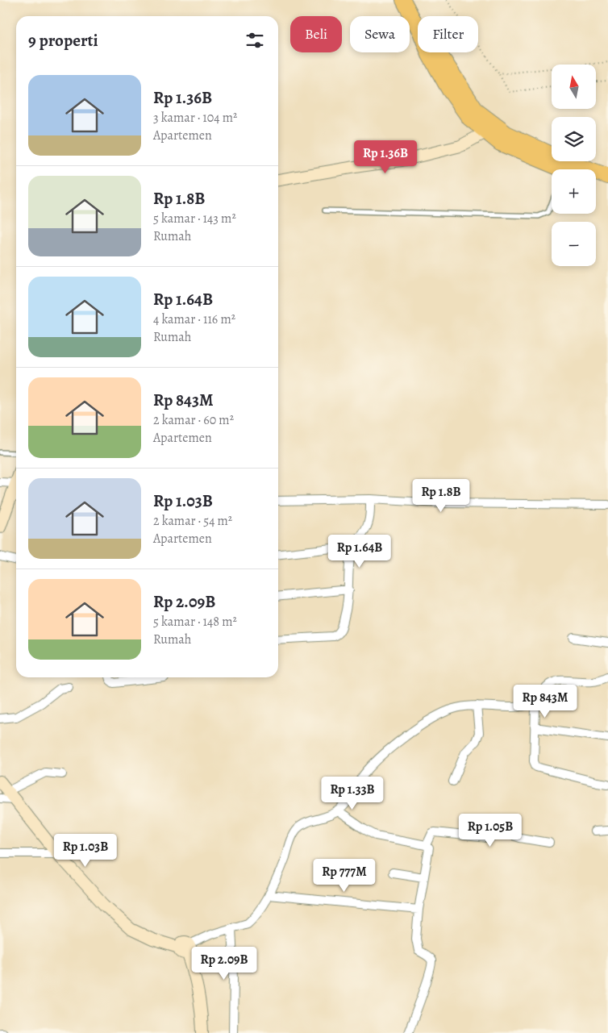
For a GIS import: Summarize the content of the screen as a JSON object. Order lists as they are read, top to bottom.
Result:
{
  "north": "top",
  "page": {
    "chip": ["Beli", "Sewa", "Filter"],
    "heading": "9 properti",
    "map_buttons": ["+", "−"],
    "list": [
      {
        "name": "Rp 1.36B",
        "note": "3 kamar · 104 m² · Apartemen"
      },
      {
        "name": "Rp 1.8B",
        "note": "5 kamar · 143 m² · Rumah"
      },
      {
        "name": "Rp 1.64B",
        "note": "4 kamar · 116 m² · Rumah"
      },
      {
        "name": "Rp 843M",
        "note": "2 kamar · 60 m² · Apartemen"
      },
      {
        "name": "Rp 1.03B",
        "note": "2 kamar · 54 m² · Apartemen"
      },
      {
        "name": "Rp 2.09B",
        "note": "5 kamar · 148 m² · Rumah"
      }
    ],
    "price": [
      "Rp 1.36B",
      "Rp 1.8B",
      "Rp 1.64B",
      "Rp 843M",
      "Rp 1.33B",
      "Rp 1.05B",
      "Rp 1.03B",
      "Rp 777M",
      "Rp 2.09B"
    ]
  }
}
